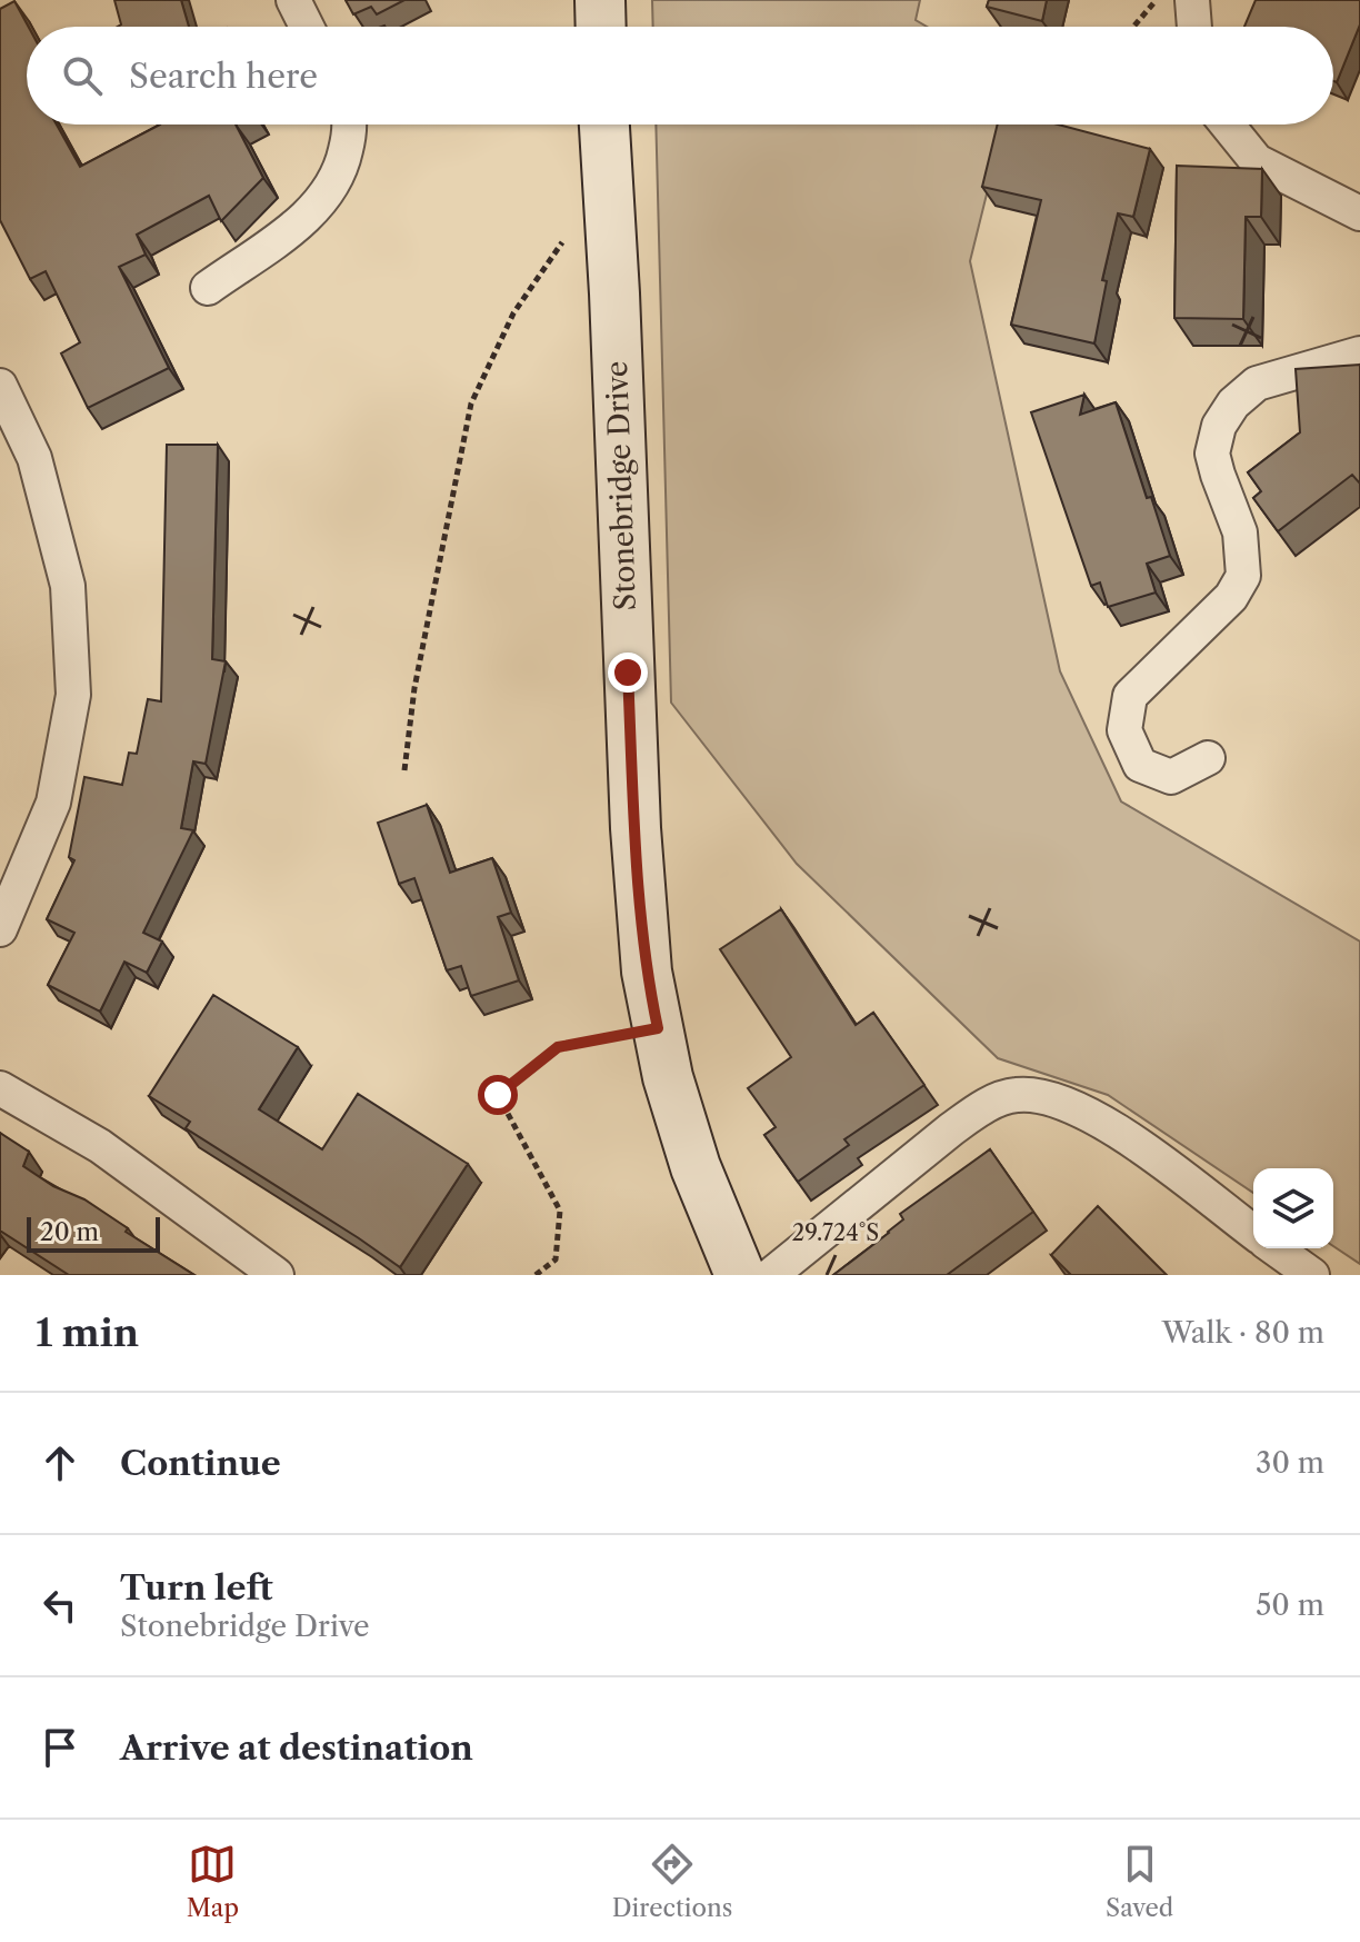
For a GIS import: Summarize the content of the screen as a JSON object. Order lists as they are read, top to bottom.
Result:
{
  "streets": {
    "street": ["Stonebridge Drive"]
  },
  "scale_bar": "20 m",
  "page": {
    "search": "Search here",
    "scale": "20 m",
    "heading": ["1 min", "Walk · 80 m"],
    "list": [
      ["Continue", "30 m"],
      ["Turn left", "Stonebridge Drive", "50 m"],
      "Arrive at destination"
    ],
    "nav": ["Map", "Directions", "Saved"]
  },
  "coordinates": ["29.724°S"]
}
